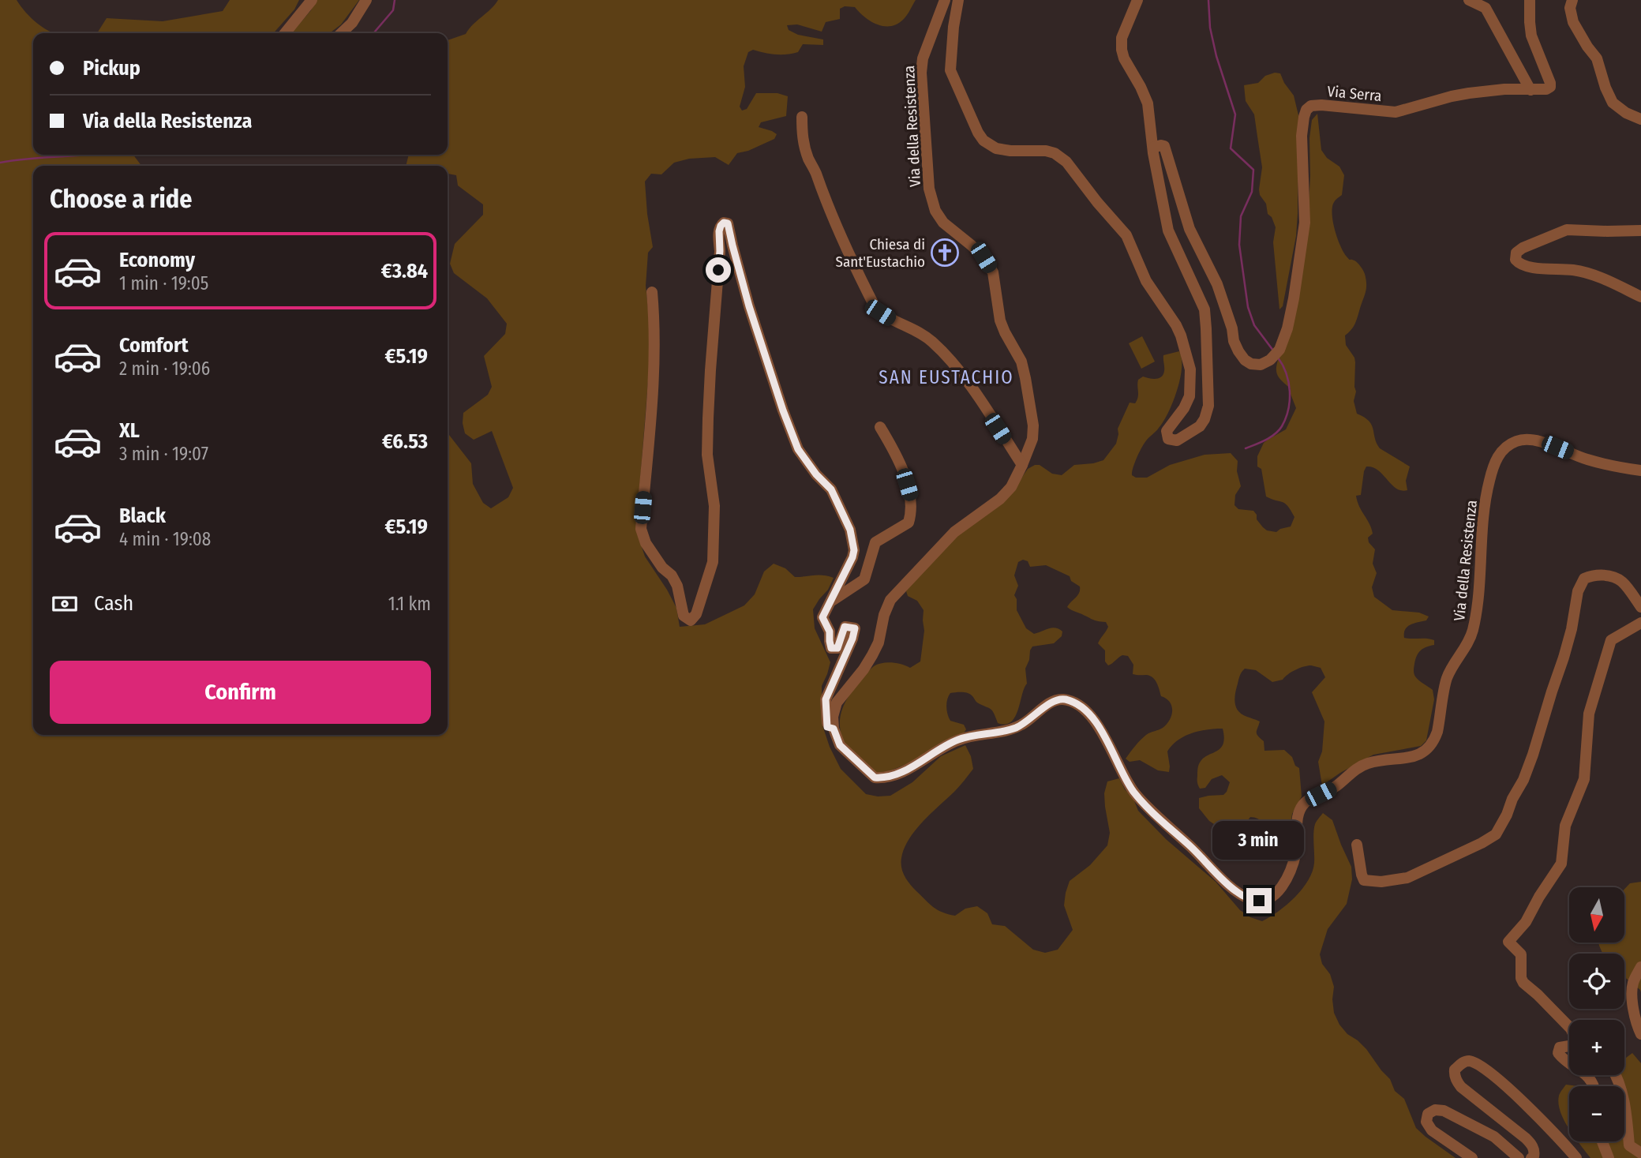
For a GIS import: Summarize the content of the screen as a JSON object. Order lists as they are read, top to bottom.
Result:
{
  "streets": {
    "street": ["Via Serra", "Via della Resistenza"]
  },
  "districts": ["SAN EUSTACHIO"],
  "places": {
    "church": ["Chiesa di Sant'Eustachio"]
  },
  "north": "bottom",
  "page": {
    "banner": ["Pickup", "Via della Resistenza"],
    "heading": "Choose a ride",
    "list": [
      {
        "name": "Economy",
        "note": "1 min · 19:05",
        "value": "€3.84"
      },
      {
        "name": "Comfort",
        "note": "2 min · 19:06",
        "value": "€5.19"
      },
      {
        "name": "XL",
        "note": "3 min · 19:07",
        "value": "€6.53"
      },
      {
        "name": "Black",
        "note": "4 min · 19:08",
        "value": "€5.19"
      }
    ],
    "pay": ["Cash", "1.1 km"],
    "buttons": "Confirm",
    "bubble": "3 min",
    "map_buttons": ["+", "−"]
  }
}
